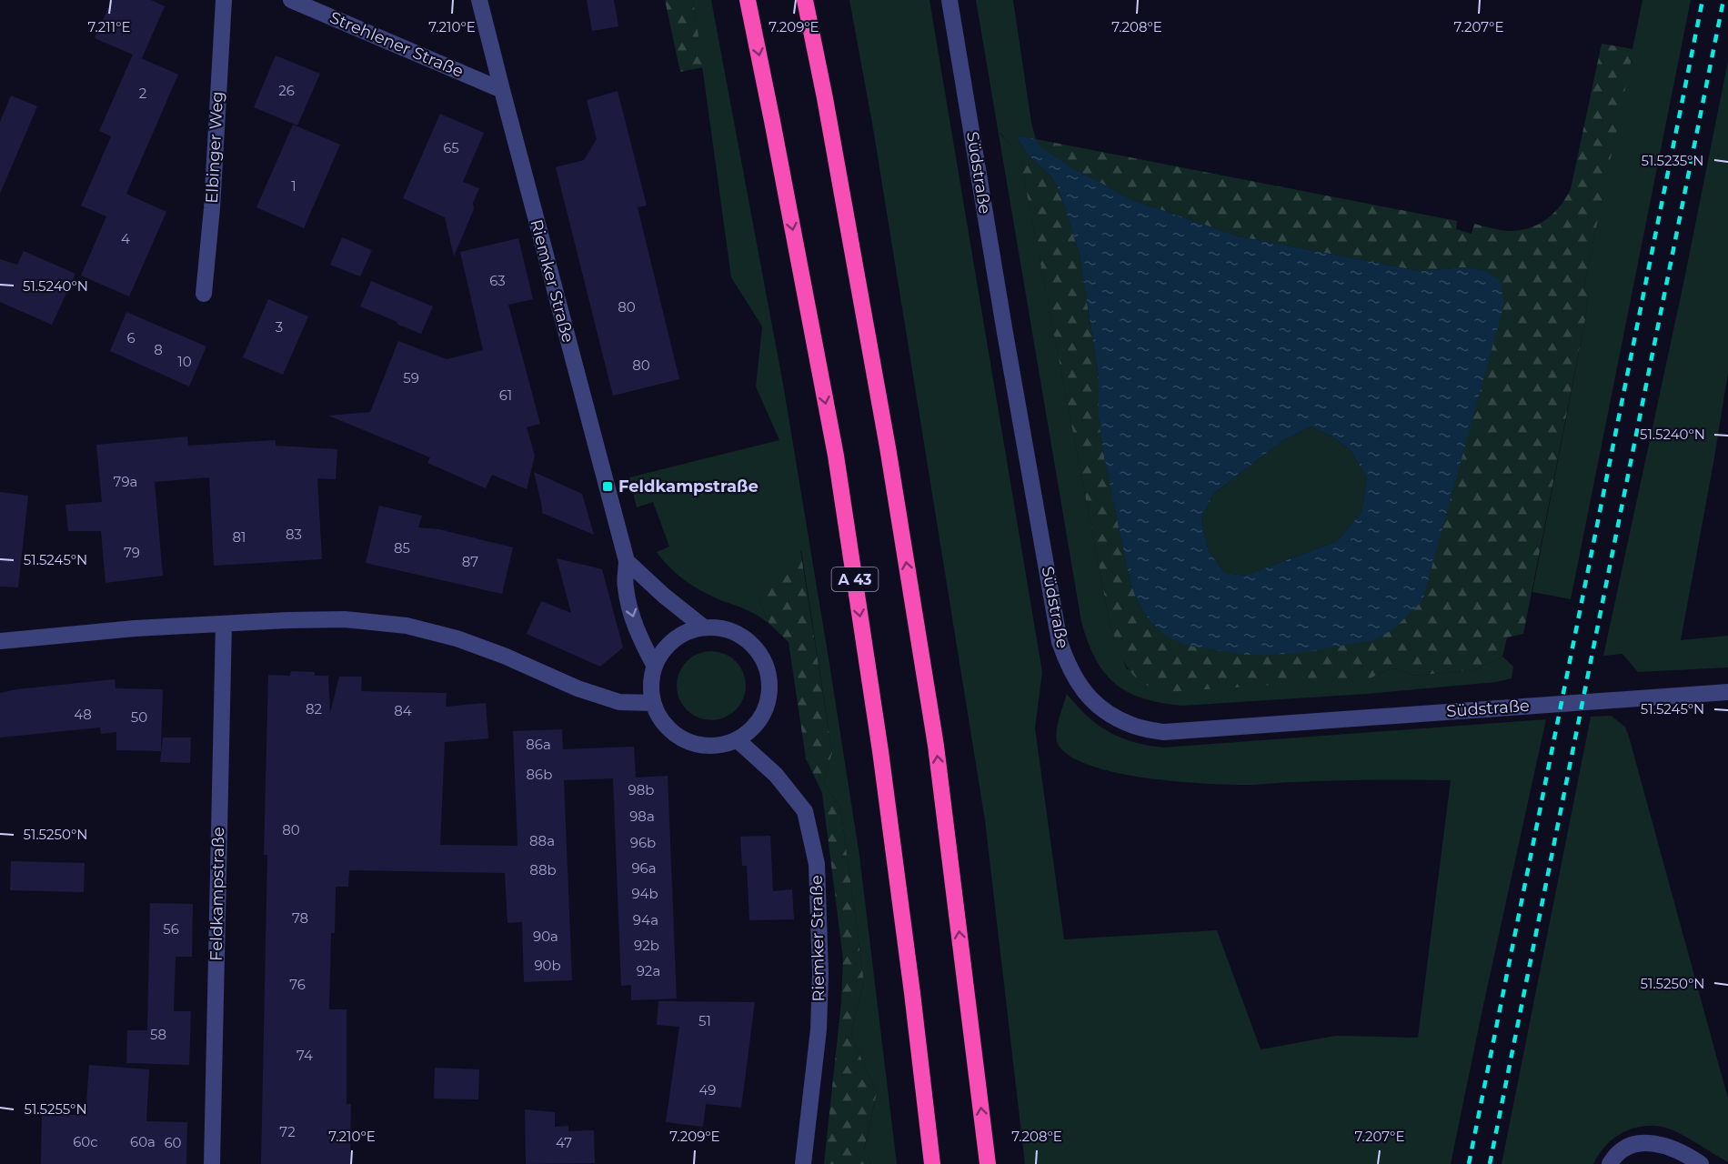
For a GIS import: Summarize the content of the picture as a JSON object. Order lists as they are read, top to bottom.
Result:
{
  "streets": {
    "highway": ["A 43"],
    "street": [
      "Strehlener Straße",
      "Elbinger Weg",
      "Südstraße",
      "Riemker Straße",
      "Feldkampstraße"
    ]
  },
  "crossings": [
    ["Strehlener Straße", "Riemker Straße"]
  ],
  "places": {
    "transit": ["Feldkampstraße"]
  },
  "house_numbers": [
    "26",
    "2",
    "65",
    "1",
    "4",
    "63",
    "80",
    "3",
    "6",
    "8",
    "10",
    "80",
    "59",
    "61",
    "79a",
    "83",
    "81",
    "85",
    "79",
    "87",
    "82",
    "84",
    "48",
    "50",
    "86a",
    "86b",
    "98b",
    "98a",
    "80",
    "88a",
    "96b",
    "96a",
    "88b",
    "94b",
    "78",
    "94a",
    "56",
    "90a",
    "92b",
    "90b",
    "92a",
    "76",
    "51",
    "58",
    "74",
    "49",
    "72",
    "60c",
    "60a",
    "60",
    "47"
  ],
  "coordinates": [
    "7.211°E",
    "7.210°E",
    "7.209°E",
    "7.208°E",
    "7.207°E",
    "51.5235°N",
    "51.5240°N",
    "51.5245°N",
    "51.5250°N",
    "51.5255°N"
  ]
}
